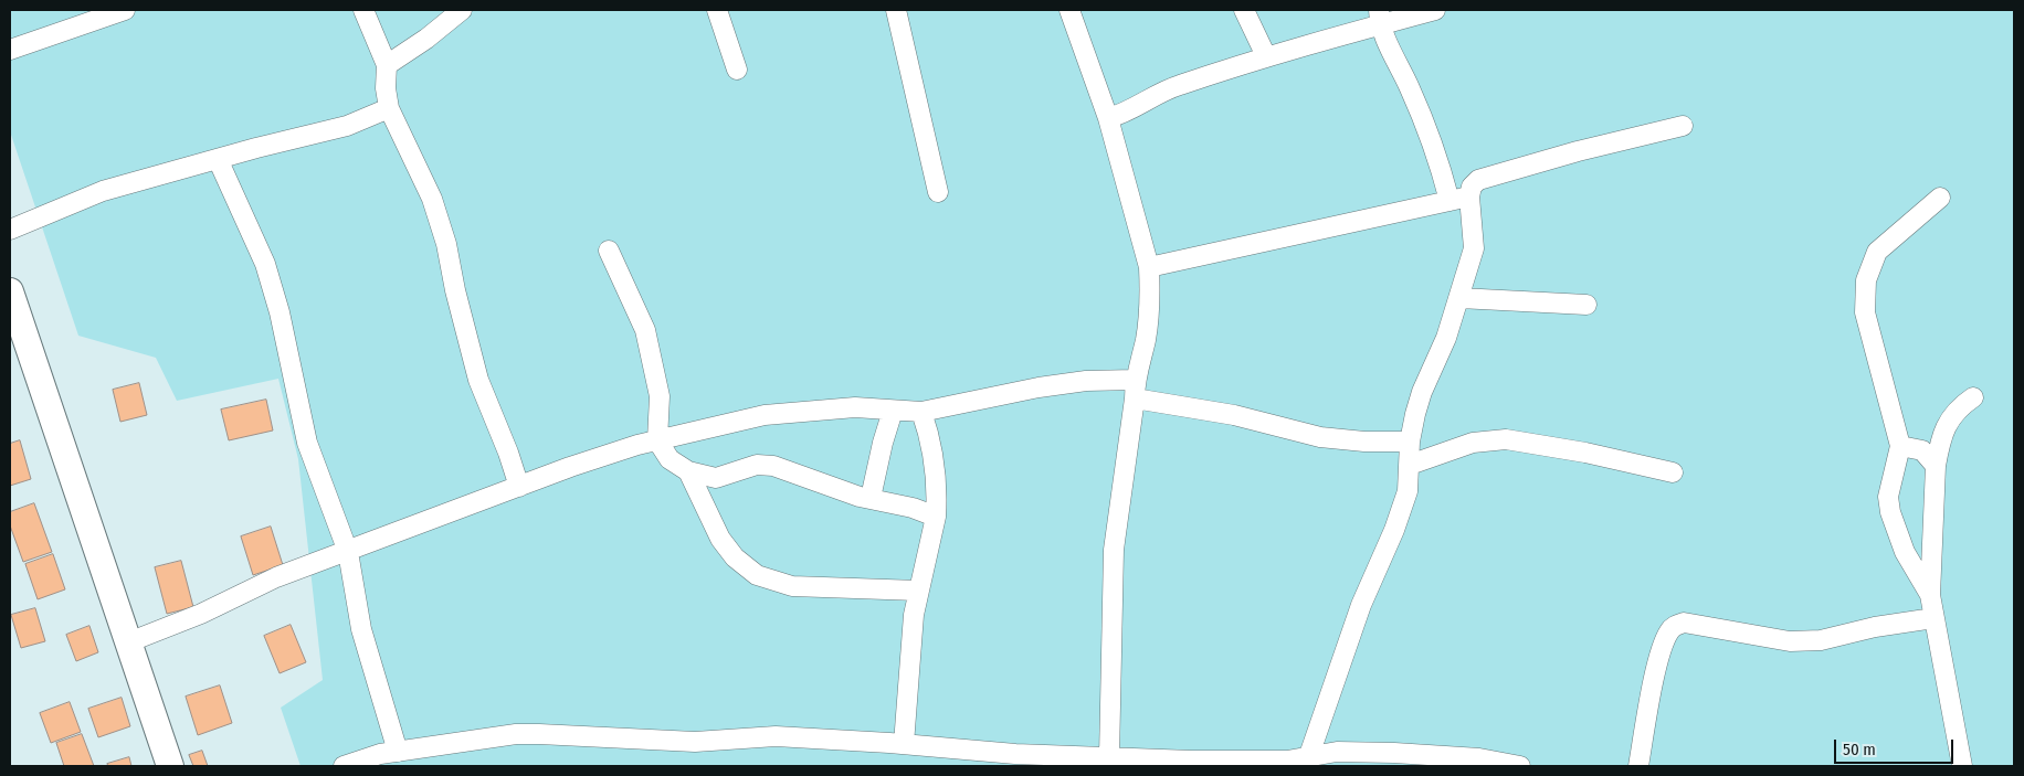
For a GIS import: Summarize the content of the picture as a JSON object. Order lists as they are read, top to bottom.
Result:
{
  "scale_bar": "50 m"
}
